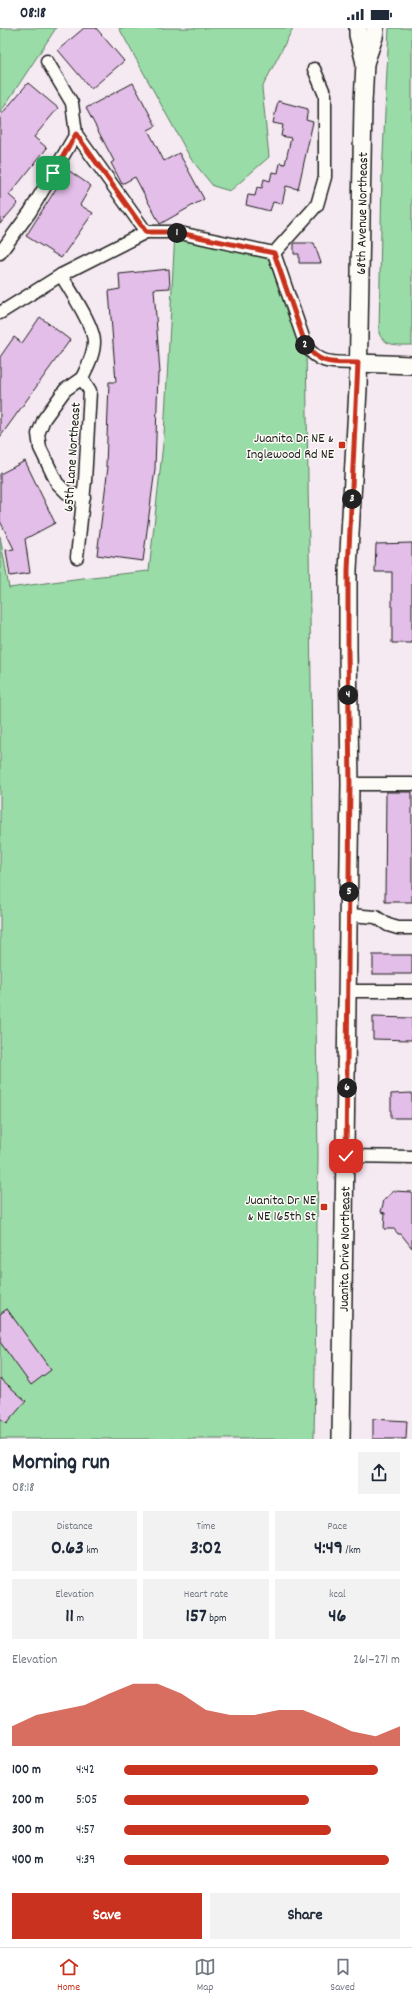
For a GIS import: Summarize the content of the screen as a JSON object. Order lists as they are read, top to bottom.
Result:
{
  "streets": {
    "main road": ["68th Avenue Northeast", "Juanita Drive Northeast"],
    "street": ["65th Lane Northeast"]
  },
  "crossings": [
    ["68th Avenue Northeast", "Juanita Drive Northeast"]
  ],
  "places": {
    "transit": ["Juanita Dr NE & Inglewood Rd NE", "Juanita Dr NE & NE 165th St"]
  },
  "page": {
    "status": "08:18",
    "pins": [
      "1",
      "2",
      "3",
      "4",
      "5",
      "6"
    ],
    "heading": ["Morning run", "08:18"],
    "stats": [
      ["Distance", "0.63 km"],
      ["Time", "3:02"],
      ["Pace", "4:49 /km"],
      ["Elevation", "11 m"],
      ["Heart rate", "157 bpm"],
      ["kcal", "46"]
    ],
    "chart": ["Elevation", "261–271 m"],
    "list": [
      {
        "name": "100 m",
        "note": "4:42"
      },
      {
        "name": "200 m",
        "note": "5:05"
      },
      {
        "name": "300 m",
        "note": "4:57"
      },
      {
        "name": "400 m",
        "note": "4:39"
      }
    ],
    "buttons": ["Save", "Share"],
    "tabs": ["Home", "Map", "Saved"]
  }
}
